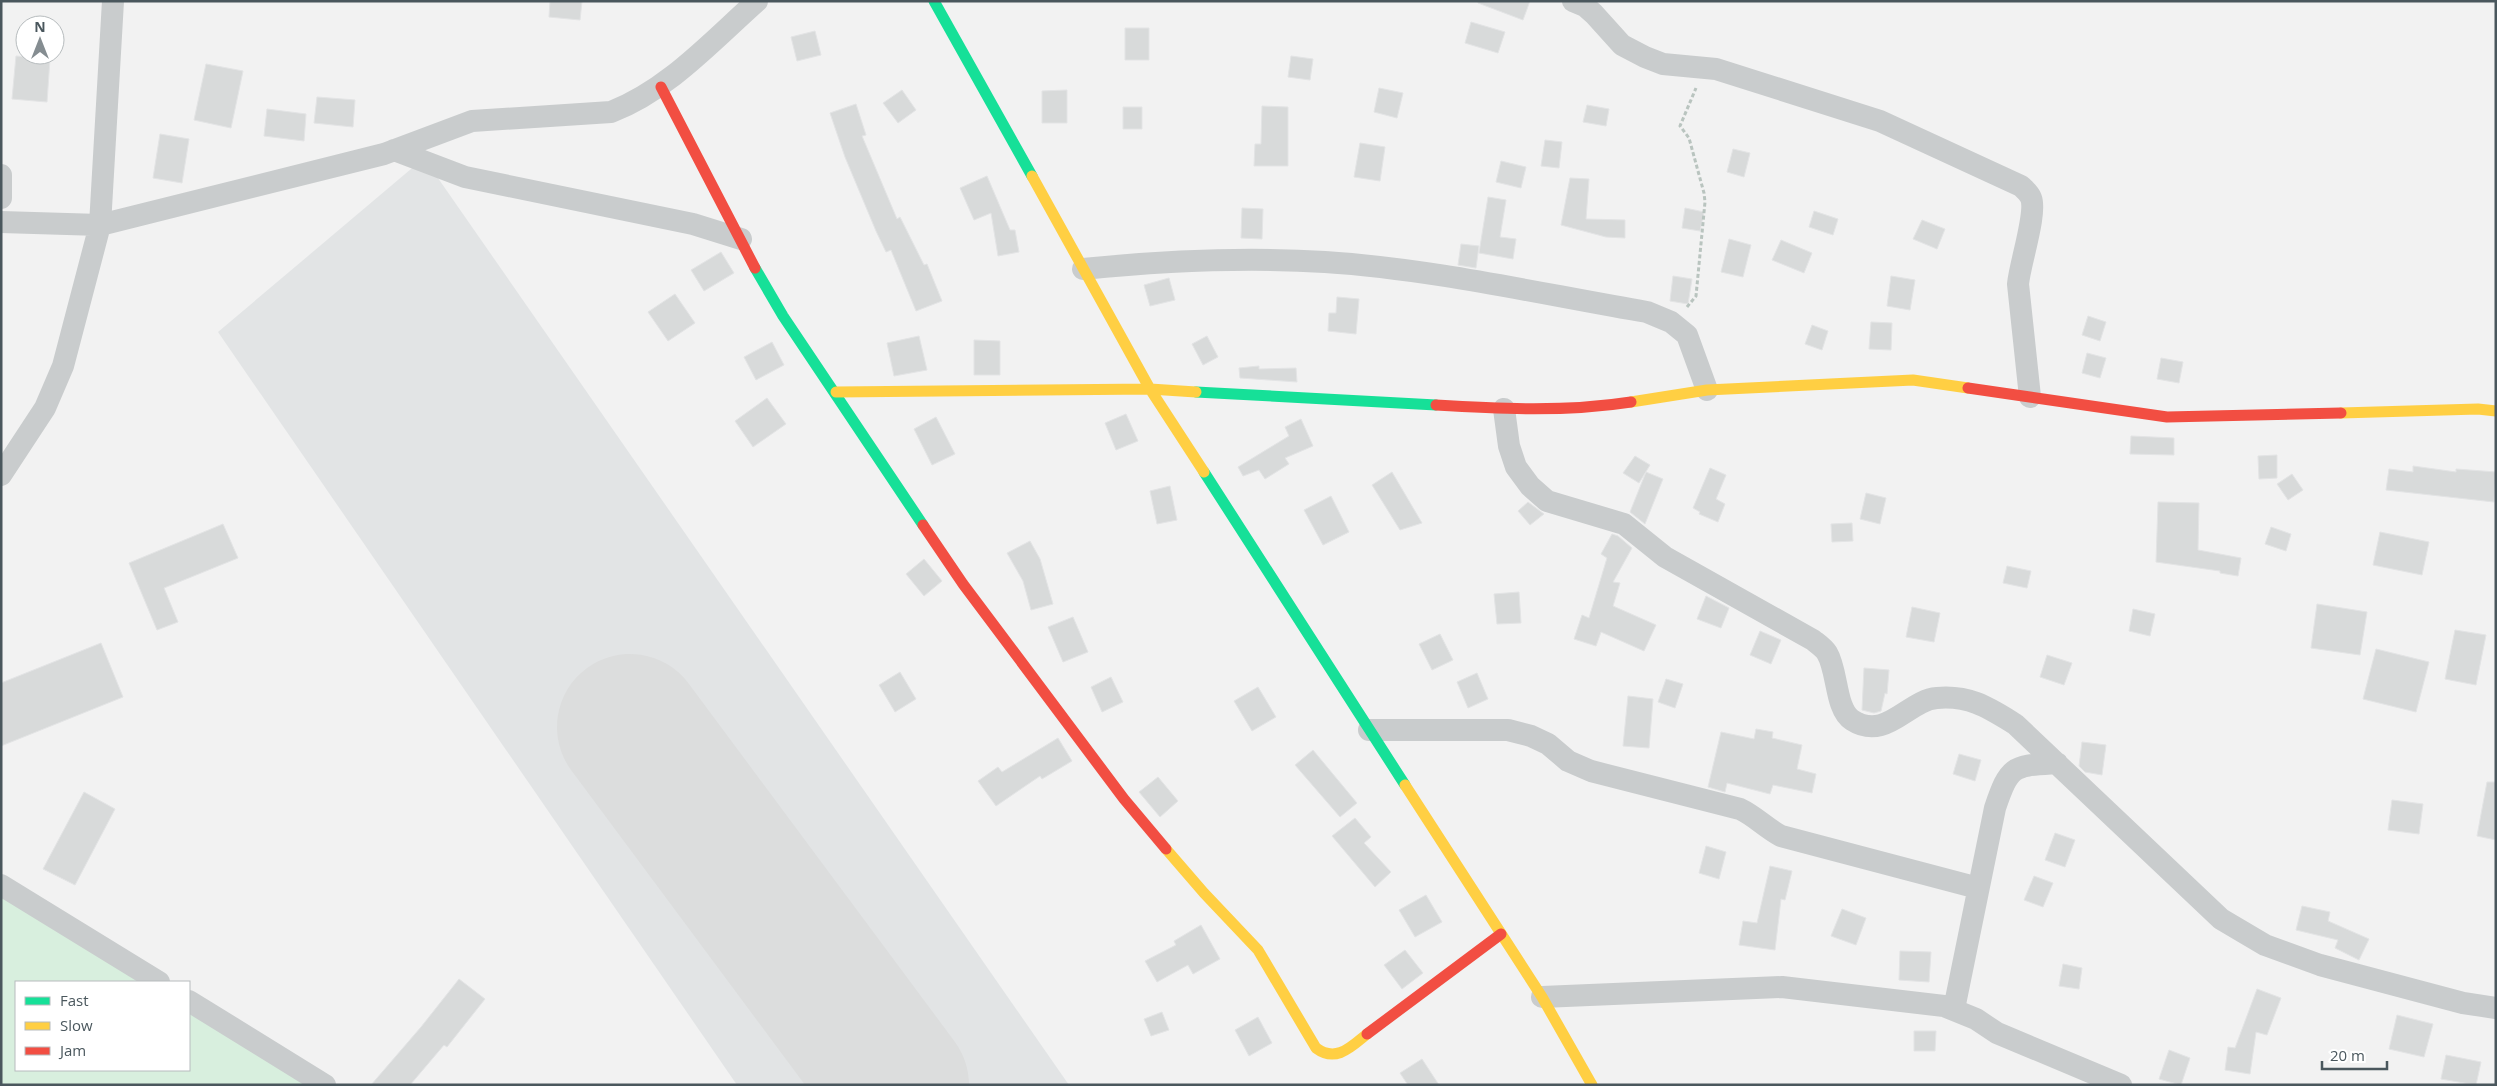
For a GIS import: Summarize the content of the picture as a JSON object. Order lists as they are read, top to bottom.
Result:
{
  "legend": ["Fast", "Slow", "Jam"],
  "scale_bar": "20 m",
  "north": "top"
}
